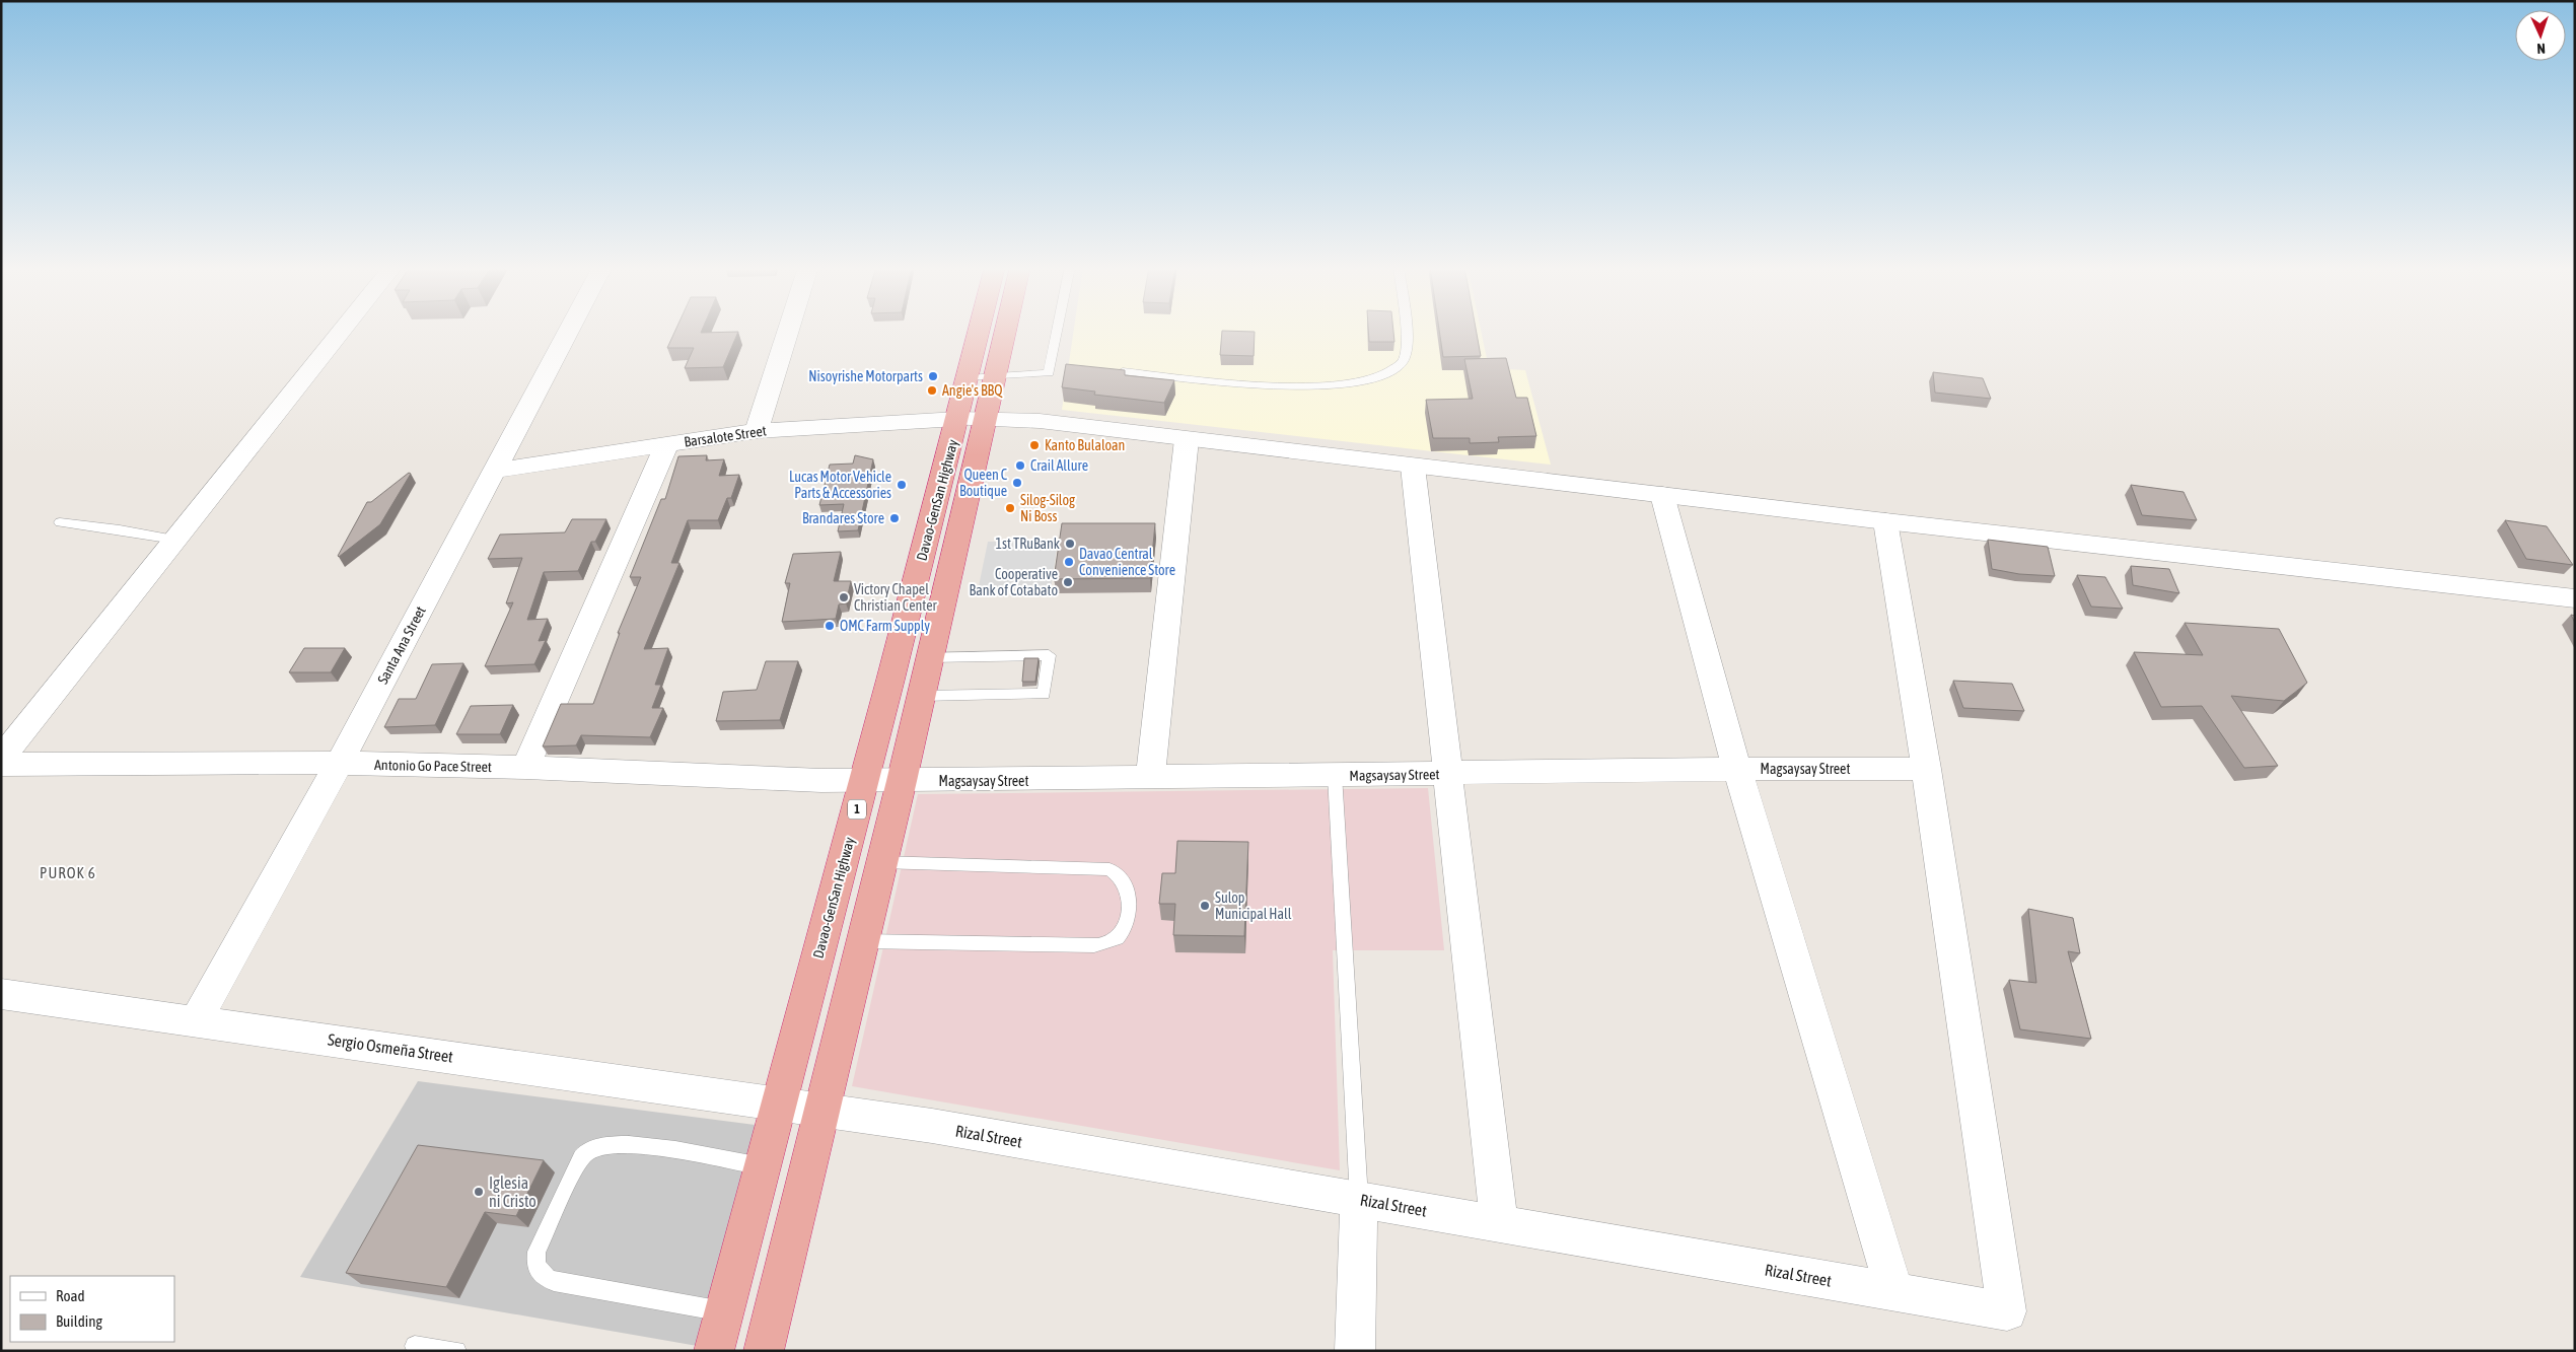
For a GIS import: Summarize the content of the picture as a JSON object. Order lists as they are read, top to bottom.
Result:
{
  "streets": {
    "highway": ["Davao-GenSan Highway", "1"],
    "street": [
      "Barsalote Street",
      "Santa Ana Street",
      "Antonio Go Pace Street",
      "Magsaysay Street",
      "Sergio Osmeña Street",
      "Rizal Street"
    ]
  },
  "crossings": [
    ["Barsalote Street", "Davao-GenSan Highway"],
    ["Barsalote Street", "Santa Ana Street"],
    ["Davao-GenSan Highway", "Antonio Go Pace Street"],
    ["Davao-GenSan Highway", "Magsaysay Street"],
    ["Davao-GenSan Highway", "Sergio Osmeña Street"],
    ["Davao-GenSan Highway", "Rizal Street"],
    ["Santa Ana Street", "Antonio Go Pace Street"],
    ["Santa Ana Street", "Sergio Osmeña Street"],
    ["Antonio Go Pace Street", "Magsaysay Street"],
    ["Magsaysay Street", "Rizal Street"],
    ["Sergio Osmeña Street", "Rizal Street"]
  ],
  "districts": ["PUROK 6"],
  "places": [
    "Nisoyrishe Motorparts",
    "Angie's BBQ",
    "Kanto Bulaloan",
    "Crail Allure",
    "Queen C Boutique",
    "Lucas Motor Vehicle Parts & Accessories",
    "Silog-Silog Ni Boss",
    "Brandares Store",
    "1st TRuBank",
    "Davao Central Convenience Store",
    "Cooperative Bank of Cotabato",
    "Victory Chapel Christian Center",
    "OMC Farm Supply",
    "Sulop Municipal Hall",
    "Iglesia ni Cristo"
  ],
  "legend": ["Road", "Building"],
  "north": "bottom"
}
